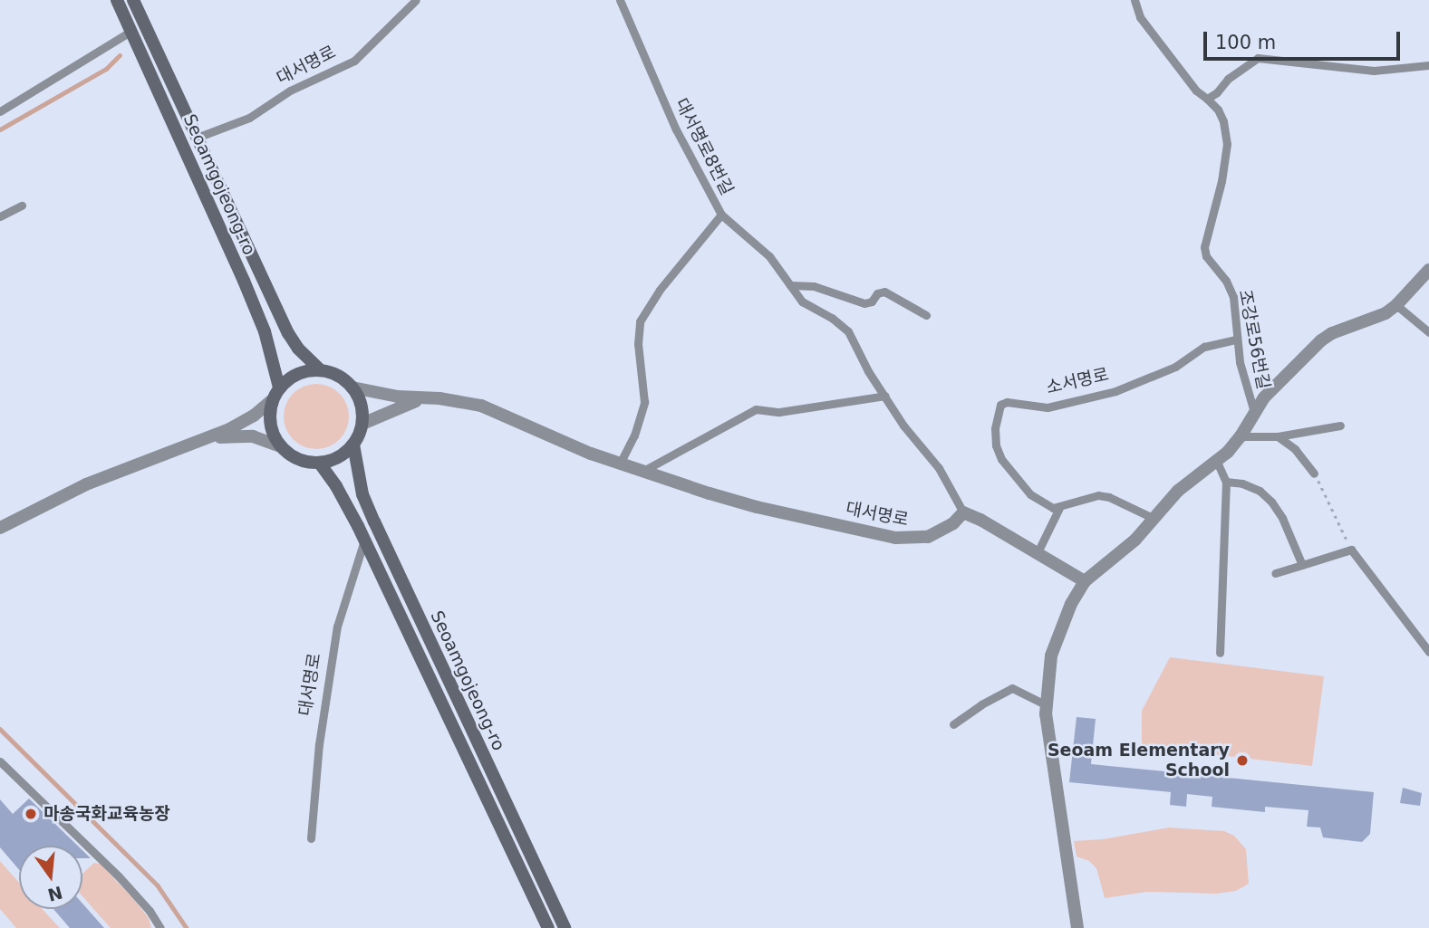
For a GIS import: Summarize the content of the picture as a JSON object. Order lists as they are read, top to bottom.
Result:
{
  "streets": {
    "main road": ["Seoamgojeong-ro"],
    "street": ["대서명로"],
    "lane": ["대서명로8번길", "조강로56번길", "소서명로"]
  },
  "crossings": [
    ["대서명로", "대서명로8번길"],
    ["대서명로", "Seoamgojeong-ro"],
    ["조강로56번길", "소서명로"]
  ],
  "places": ["Seoam Elementary School", "마송국화교육농장"],
  "scale_bar": "100 m",
  "north": "bottom"
}
